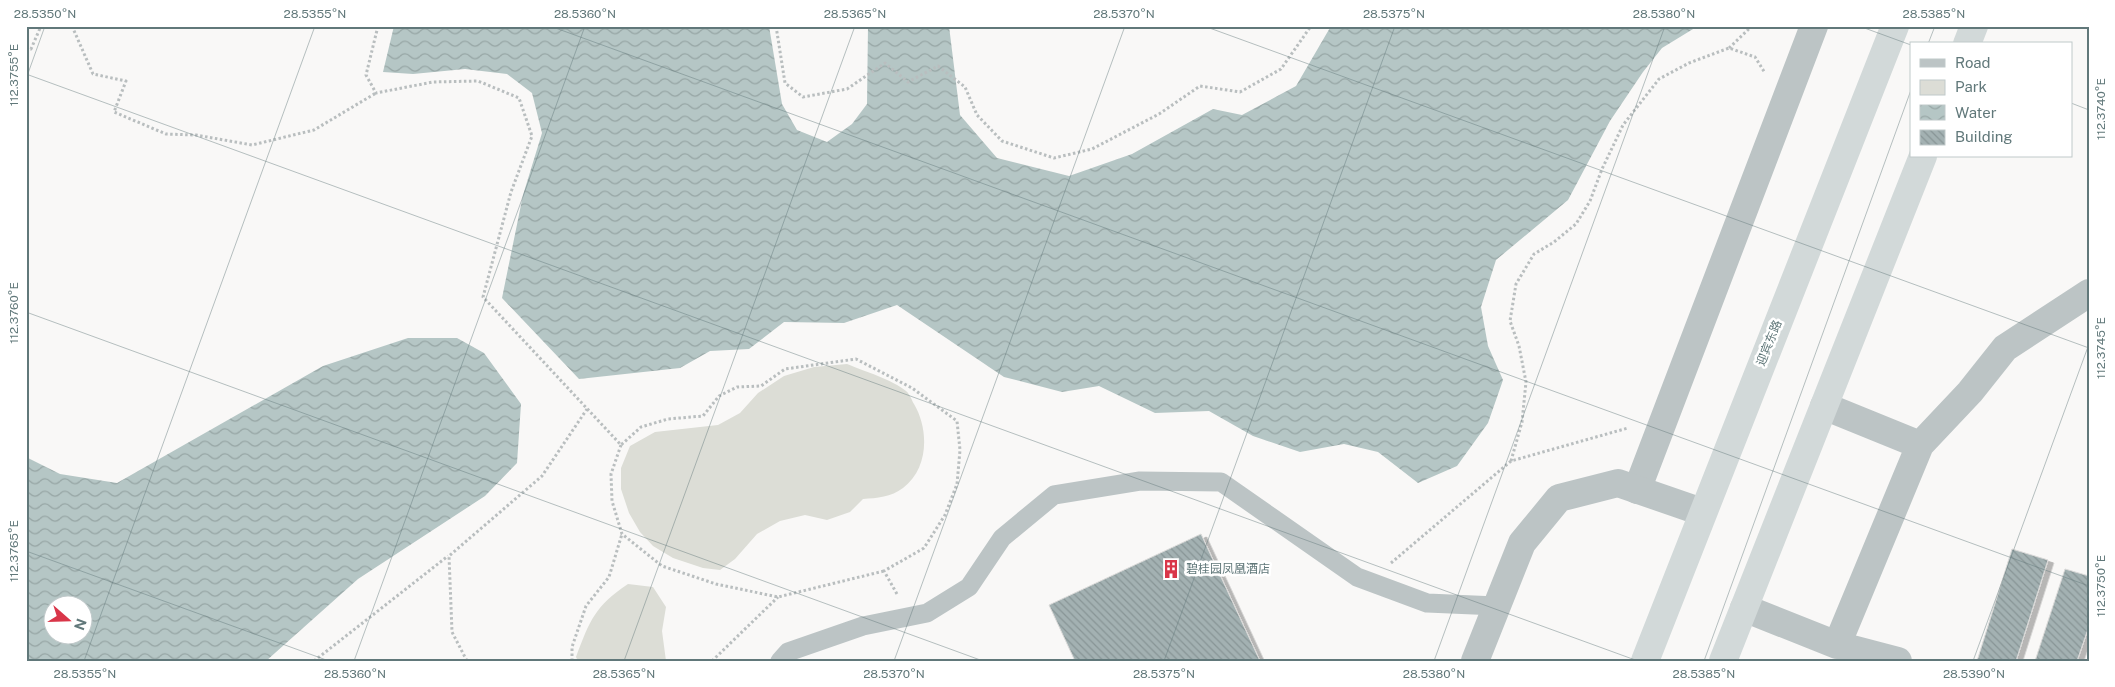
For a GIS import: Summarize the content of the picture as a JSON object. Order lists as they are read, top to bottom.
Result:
{
  "streets": {
    "highway": ["迎宾东路"]
  },
  "places": {
    "building": ["碧桂园凤凰酒店"]
  },
  "legend": [
    "Road",
    "Park",
    "Water",
    "Building"
  ],
  "north": "right",
  "coordinates": [
    "28.5350°N",
    "28.5355°N",
    "28.5360°N",
    "28.5365°N",
    "28.5370°N",
    "28.5375°N",
    "28.5380°N",
    "28.5385°N",
    "112.3755°E",
    "112.3740°E",
    "112.3760°E",
    "112.3745°E",
    "112.3765°E",
    "112.3750°E",
    "28.5390°N"
  ]
}
